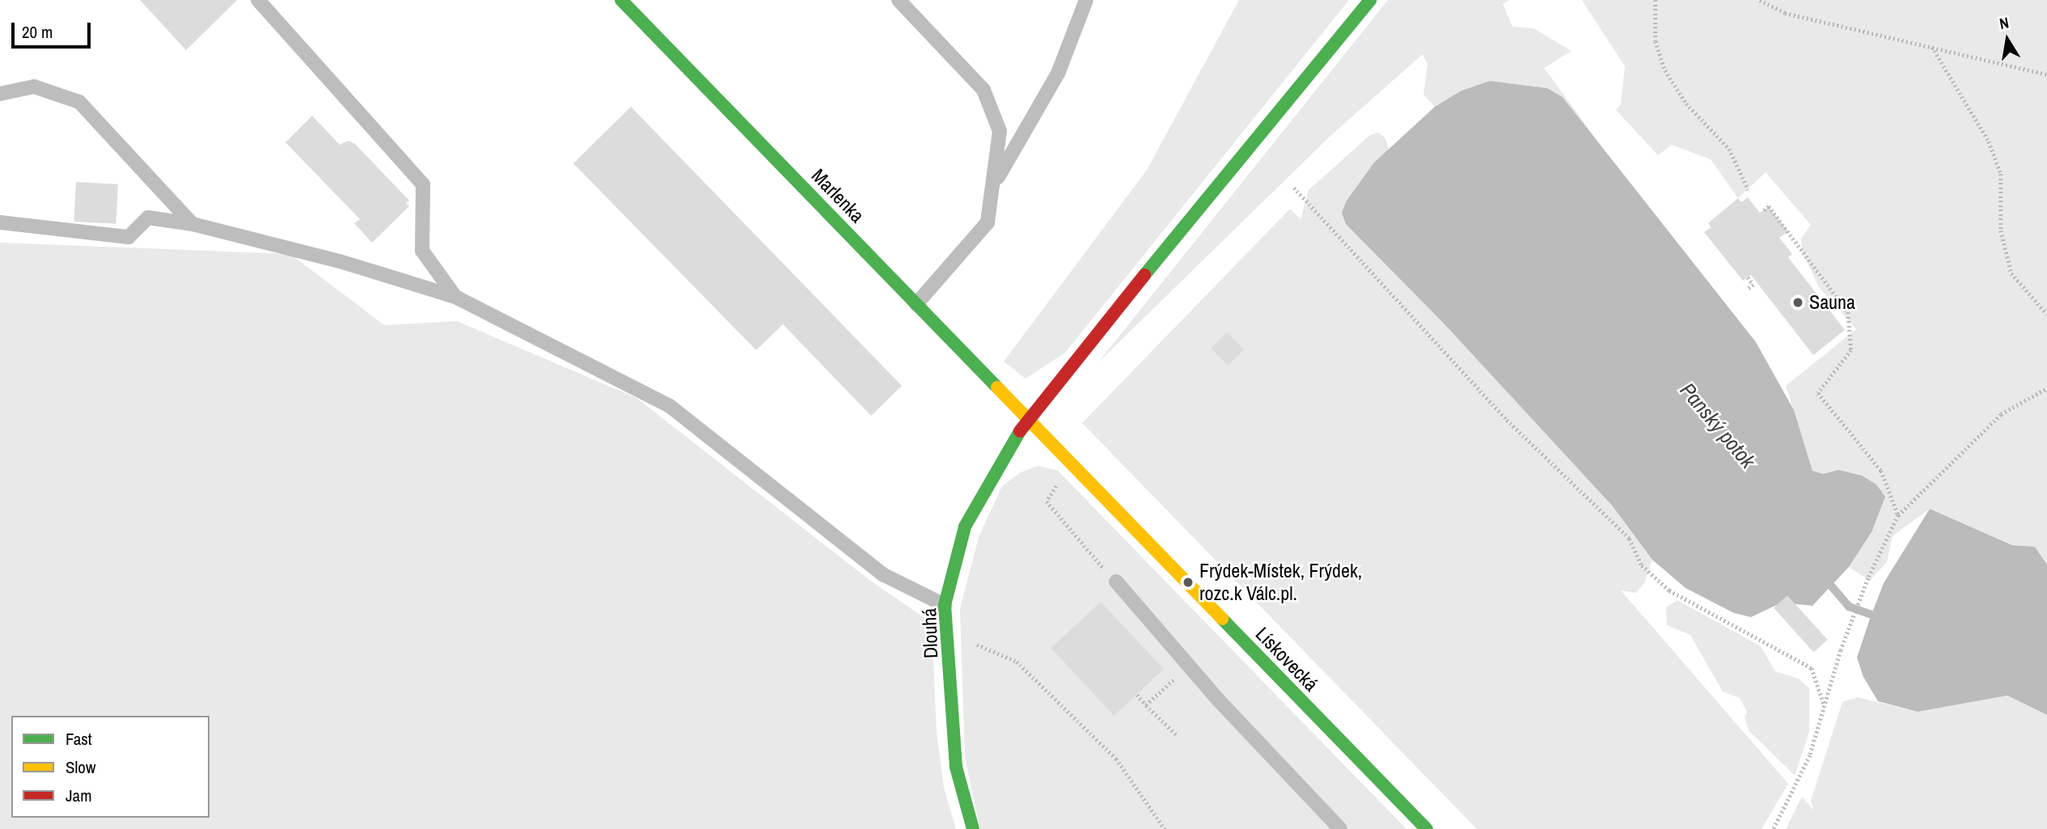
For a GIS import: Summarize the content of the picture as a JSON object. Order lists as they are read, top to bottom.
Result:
{
  "streets": {
    "main road": ["Marlenka", "Dlouhá", "Lískovecká"]
  },
  "crossings": [
    ["Marlenka", "Dlouhá"],
    ["Marlenka", "Lískovecká"],
    ["Dlouhá", "Lískovecká"]
  ],
  "water": ["Panský potok"],
  "places": ["Sauna", "Frýdek-Místek, Frýdek, rozc.k Válc.pl."],
  "legend": ["Fast", "Slow", "Jam"],
  "scale_bar": "20 m",
  "north": "top"
}
